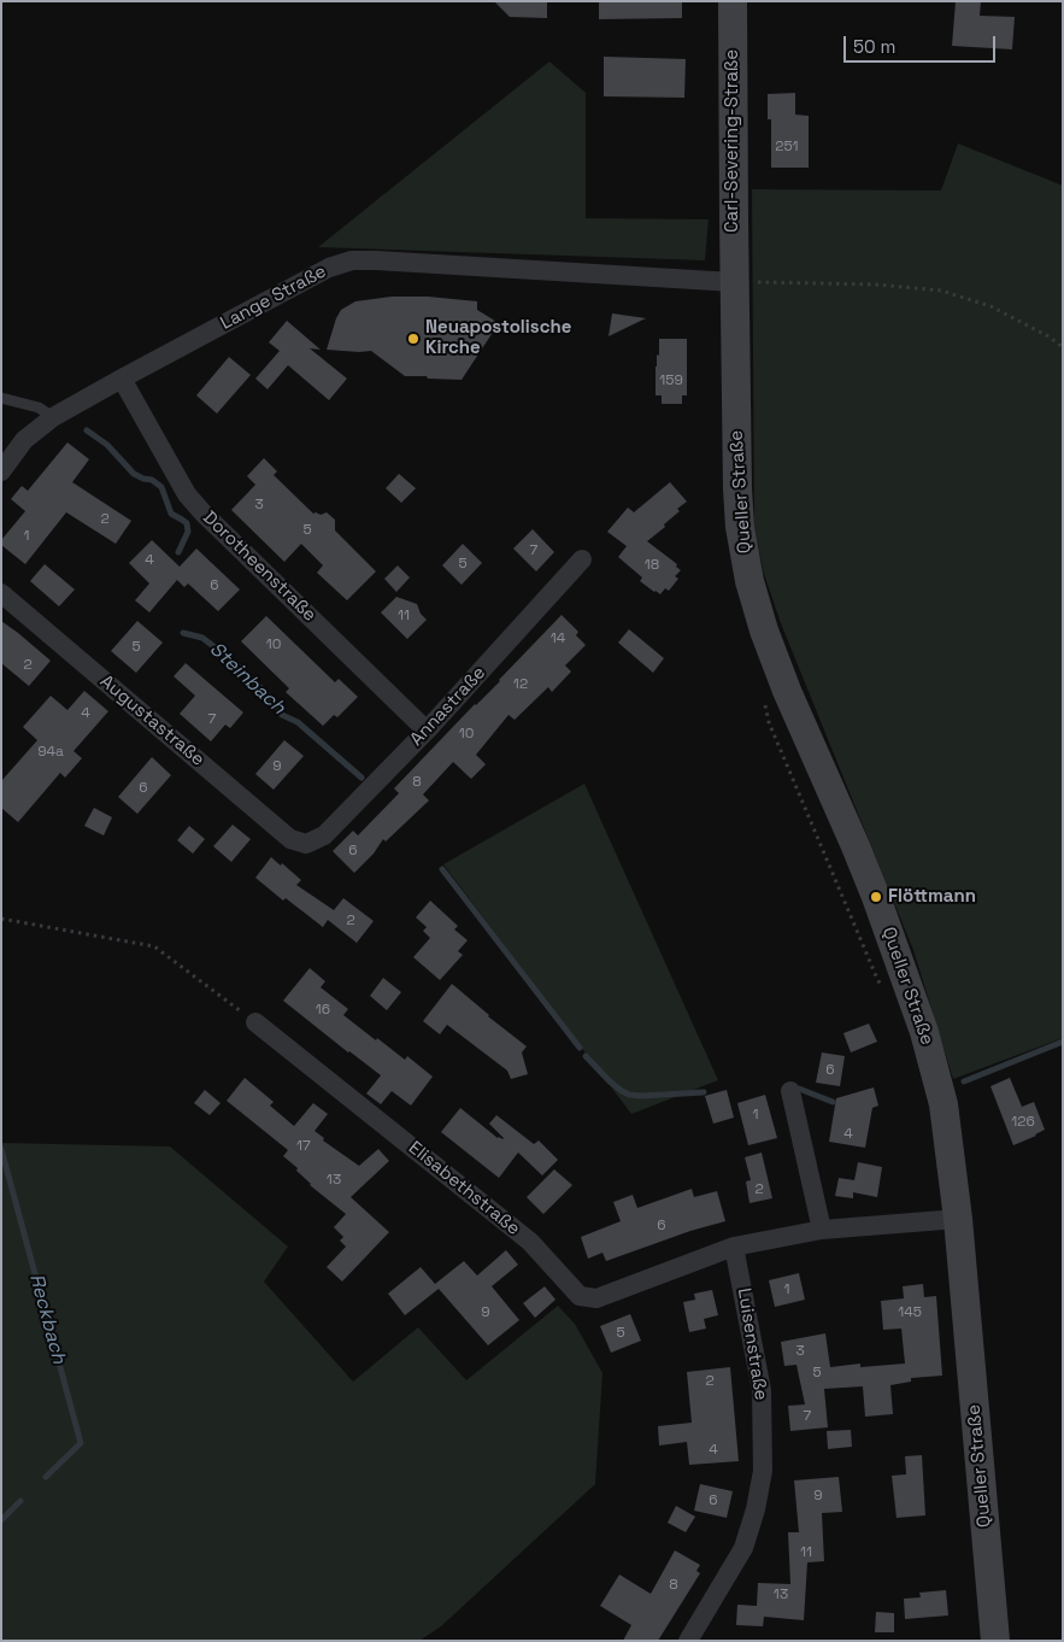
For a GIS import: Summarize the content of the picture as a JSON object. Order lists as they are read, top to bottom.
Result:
{
  "streets": {
    "street": [
      "Carl-Severing-Straße",
      "Lange Straße",
      "Queller Straße",
      "Dorotheenstraße",
      "Annastraße",
      "Augustastraße",
      "Elisabethstraße",
      "Luisenstraße"
    ]
  },
  "crossings": [
    ["Carl-Severing-Straße", "Lange Straße"],
    ["Carl-Severing-Straße", "Queller Straße"],
    ["Lange Straße", "Queller Straße"],
    ["Lange Straße", "Dorotheenstraße"],
    ["Queller Straße", "Elisabethstraße"],
    ["Dorotheenstraße", "Annastraße"],
    ["Annastraße", "Augustastraße"],
    ["Elisabethstraße", "Luisenstraße"]
  ],
  "water": ["Steinbach", "Reckbach"],
  "places": ["Neuapostolische Kirche", "Flöttmann"],
  "house_numbers": [
    "251",
    "159",
    "3",
    "2",
    "5",
    "1",
    "7",
    "4",
    "5",
    "18",
    "6",
    "11",
    "14",
    "10",
    "5",
    "2",
    "12",
    "4",
    "7",
    "10",
    "94a",
    "9",
    "8",
    "6",
    "6",
    "2",
    "16",
    "6",
    "1",
    "126",
    "4",
    "17",
    "13",
    "2",
    "6",
    "1",
    "9",
    "145",
    "5",
    "3",
    "5",
    "2",
    "7",
    "4",
    "9",
    "6",
    "11",
    "8",
    "13"
  ],
  "scale_bar": "50 m"
}
